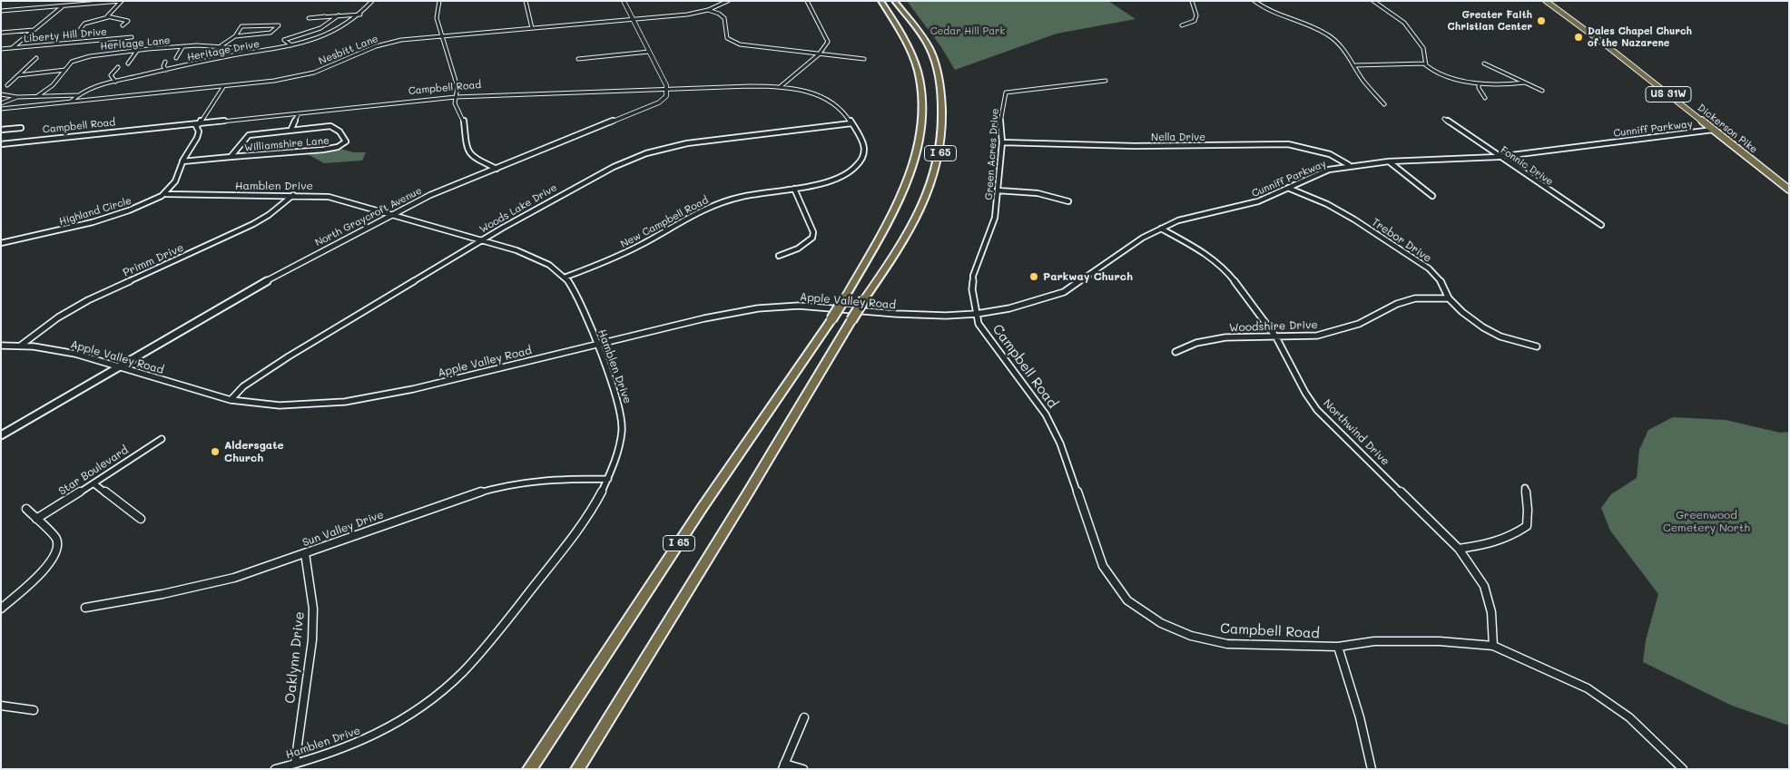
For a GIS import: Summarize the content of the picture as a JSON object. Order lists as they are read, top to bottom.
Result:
{
  "streets": {
    "highway": ["I 65"],
    "main road": ["US 31W", "Dickerson Pike"],
    "street": [
      "Liberty Hill Drive",
      "Heritage Lane",
      "Nesbitt Lane",
      "Heritage Drive",
      "Campbell Road",
      "Cunniff Parkway",
      "Nella Drive",
      "Williamshire Lane",
      "Green Acres Drive",
      "Fonnic Drive",
      "Hamblen Drive",
      "Woods Lake Drive",
      "Highland Circle",
      "North Graycroft Avenue",
      "New Campbell Road",
      "Trebor Drive",
      "Primm Drive",
      "Apple Valley Road",
      "Woodshire Drive",
      "Northwind Drive",
      "Star Boulevard",
      "Sun Valley Drive",
      "Oaklynn Drive"
    ]
  },
  "crossings": [
    ["Heritage Lane", "Heritage Drive"],
    ["Nesbitt Lane", "Heritage Drive"],
    ["Campbell Road", "Cunniff Parkway"],
    ["Campbell Road", "Green Acres Drive"],
    ["Campbell Road", "Woods Lake Drive"],
    ["Campbell Road", "North Graycroft Avenue"],
    ["Campbell Road", "New Campbell Road"],
    ["Campbell Road", "Apple Valley Road"],
    ["Campbell Road", "Northwind Drive"],
    ["Cunniff Parkway", "Dickerson Pike"],
    ["Cunniff Parkway", "Nella Drive"],
    ["Cunniff Parkway", "Green Acres Drive"],
    ["Cunniff Parkway", "Fonnic Drive"],
    ["Cunniff Parkway", "Trebor Drive"],
    ["Cunniff Parkway", "Apple Valley Road"],
    ["Cunniff Parkway", "Northwind Drive"],
    ["Nella Drive", "Green Acres Drive"],
    ["Green Acres Drive", "Apple Valley Road"],
    ["Hamblen Drive", "Woods Lake Drive"],
    ["Hamblen Drive", "Highland Circle"],
    ["Hamblen Drive", "North Graycroft Avenue"],
    ["Hamblen Drive", "New Campbell Road"],
    ["Hamblen Drive", "Primm Drive"],
    ["Hamblen Drive", "Apple Valley Road"],
    ["Hamblen Drive", "Sun Valley Drive"],
    ["Hamblen Drive", "Oaklynn Drive"],
    ["Woods Lake Drive", "Apple Valley Road"],
    ["North Graycroft Avenue", "Apple Valley Road"],
    ["Trebor Drive", "Woodshire Drive"],
    ["Primm Drive", "Apple Valley Road"],
    ["Woodshire Drive", "Northwind Drive"],
    ["Sun Valley Drive", "Oaklynn Drive"]
  ],
  "parks": ["Cedar Hill Park", "Greenwood Cemetery North"],
  "places": [
    "Greater Faith Christian Center",
    "Dales Chapel Church of the Nazarene",
    "Parkway Church",
    "Aldersgate Church"
  ]
}
